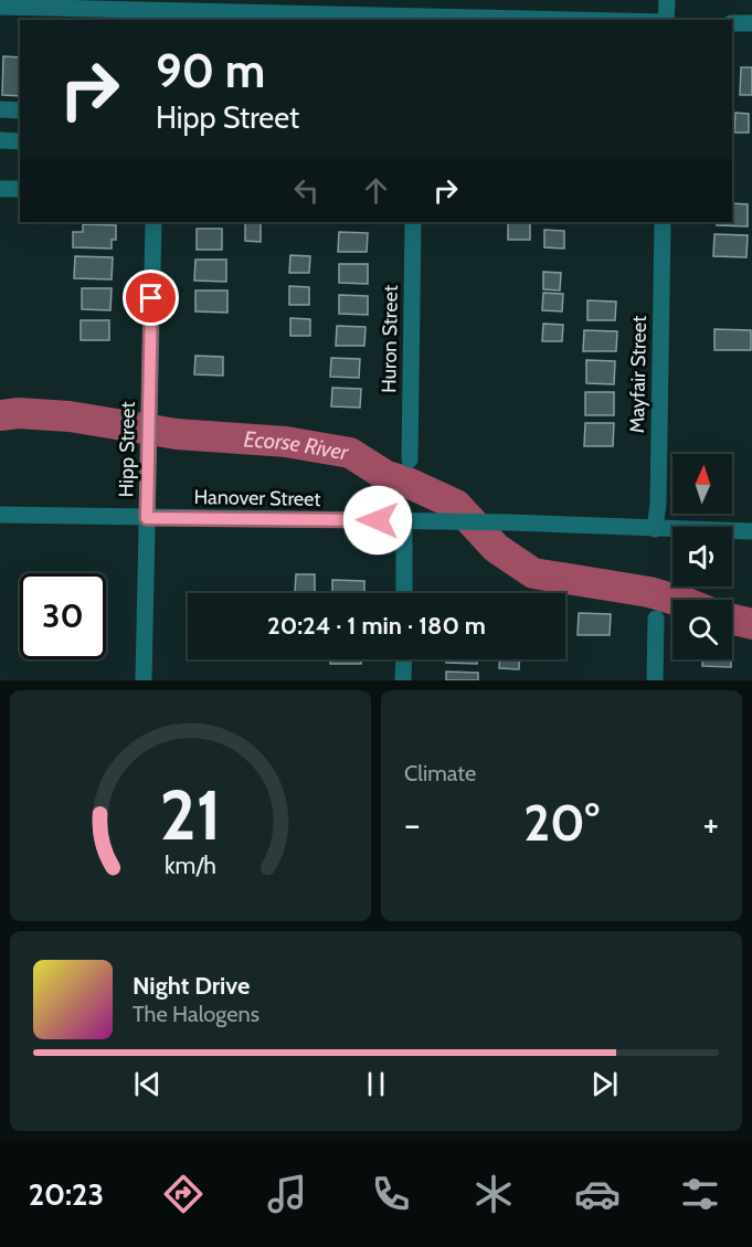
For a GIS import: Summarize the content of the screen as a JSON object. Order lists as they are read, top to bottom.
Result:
{
  "streets": {
    "street": [
      "Huron Street",
      "Mayfair Street",
      "Hipp Street",
      "Hanover Street"
    ]
  },
  "crossings": [
    ["Mayfair Street", "Hanover Street"],
    ["Hipp Street", "Hanover Street"]
  ],
  "water": ["Ecorse River"],
  "north": "top",
  "page": {
    "turn": ["90 m", "Hipp Street"],
    "limit": "30",
    "trip": "20:24 · 1 min · 180 m",
    "tile": "Climate",
    "heat": ["−", "20°", "+"],
    "song": ["Night Drive", "The Halogens"],
    "tabs": "20:23",
    "gauge": ["21", "km/h"]
  }
}
